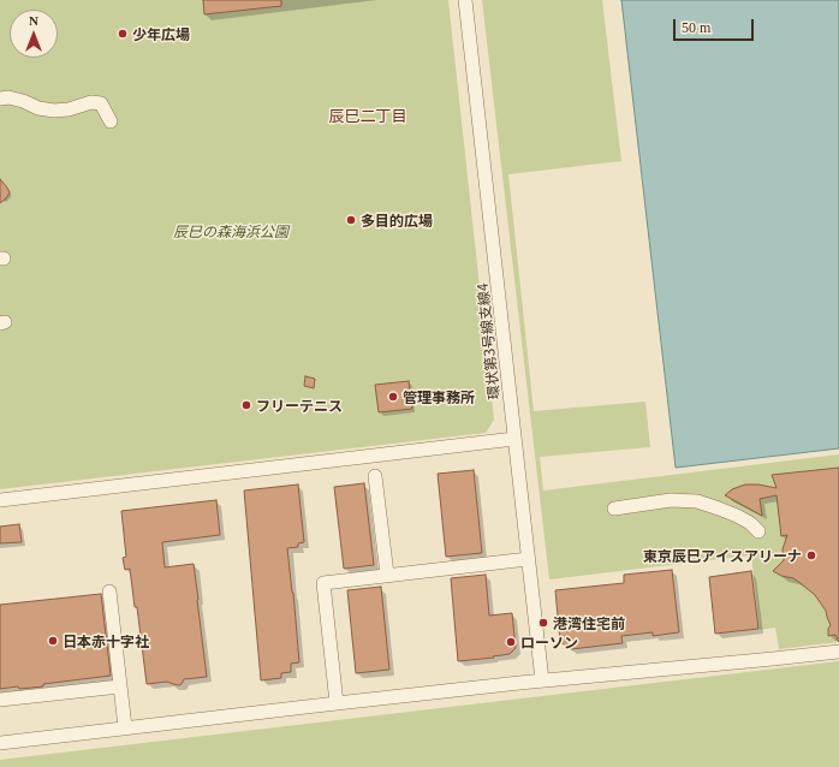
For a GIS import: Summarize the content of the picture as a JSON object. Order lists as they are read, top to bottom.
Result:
{
  "streets": {
    "street": ["環状第3号線支線4"]
  },
  "districts": ["辰巳二丁目"],
  "parks": ["辰巳の森海浜公園"],
  "places": [
    "少年広場",
    "多目的広場",
    "管理事務所",
    "フリーテニス",
    "東京辰巳アイスアリーナ",
    "港湾住宅前",
    "日本赤十字社",
    "ローソン"
  ],
  "scale_bar": "50 m",
  "north": "top"
}
